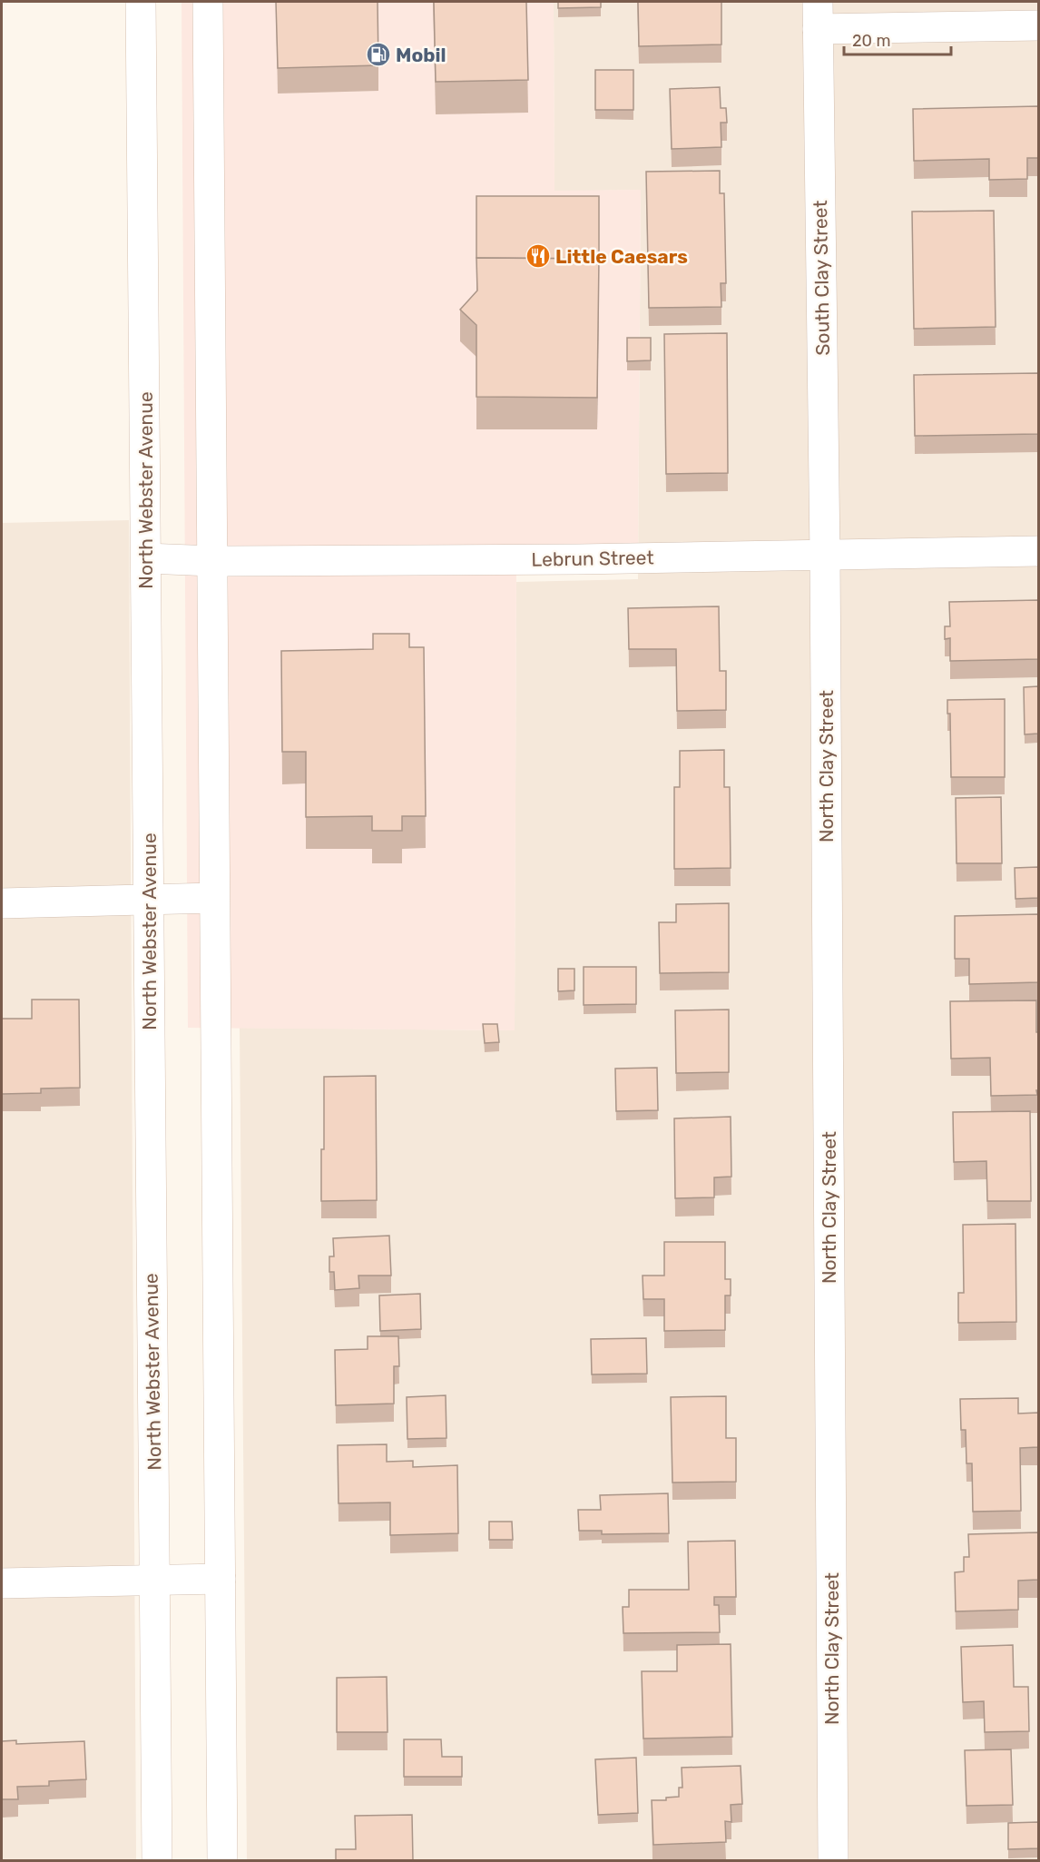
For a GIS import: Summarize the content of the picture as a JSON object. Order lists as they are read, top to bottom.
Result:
{
  "streets": {
    "main road": [
      "South Clay Street",
      "North Webster Avenue",
      "Lebrun Street",
      "North Clay Street"
    ]
  },
  "crossings": [
    ["South Clay Street", "Lebrun Street"],
    ["South Clay Street", "North Clay Street"],
    ["North Webster Avenue", "Lebrun Street"],
    ["Lebrun Street", "North Clay Street"]
  ],
  "places": {
    "fuel station": ["Mobil"],
    "restaurant": ["Little Caesars"]
  },
  "scale_bar": "20 m"
}
